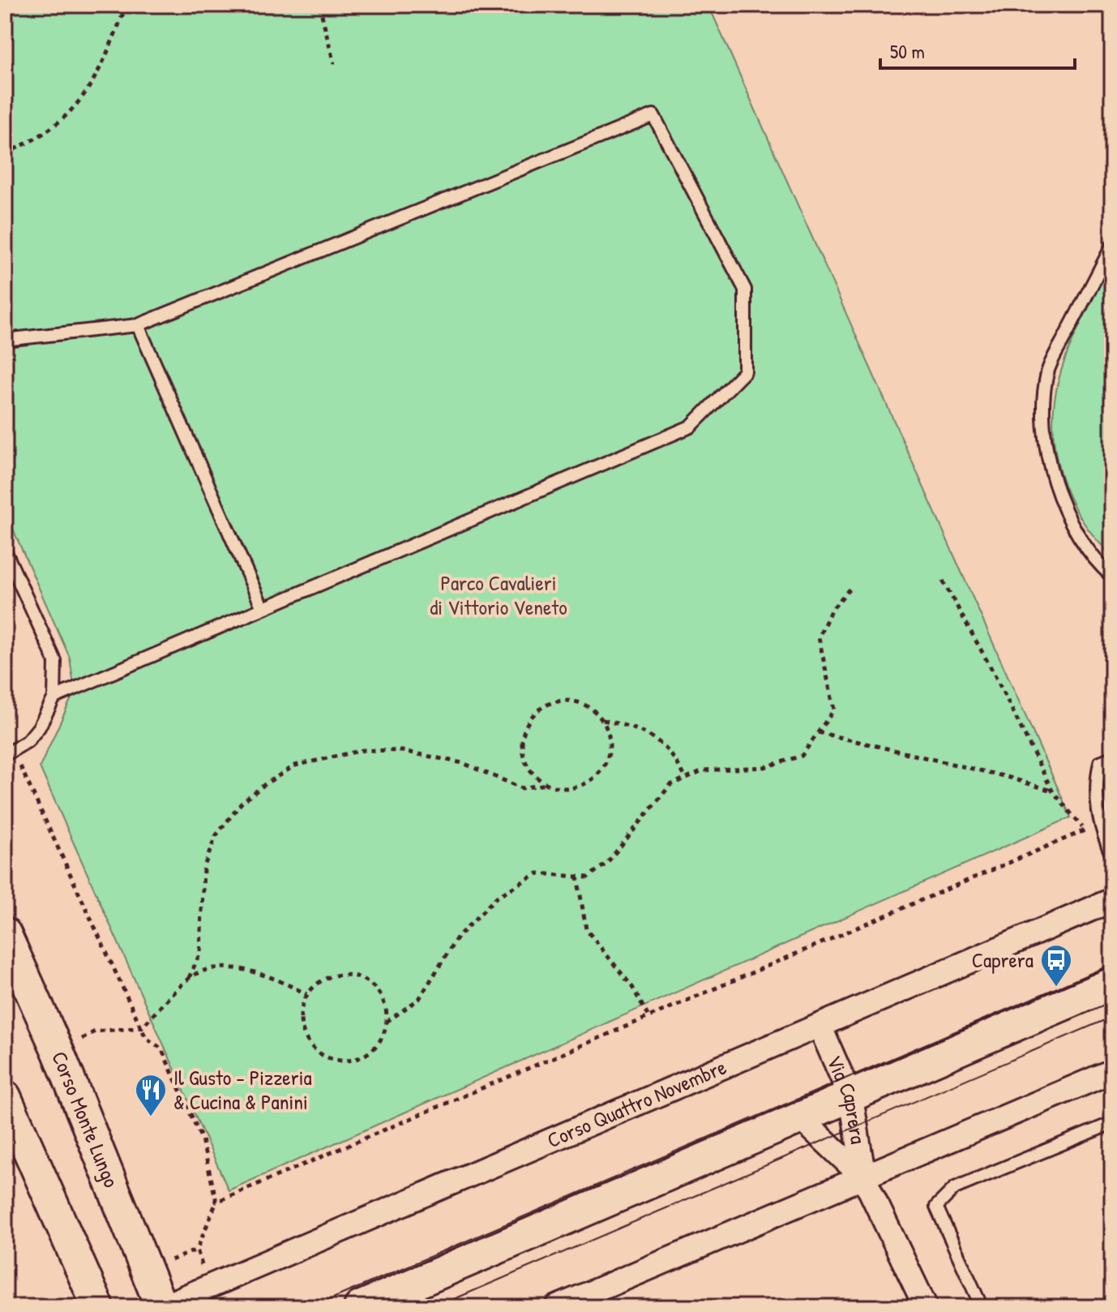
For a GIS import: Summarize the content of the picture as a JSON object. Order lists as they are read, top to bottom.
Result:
{
  "streets": {
    "main road": ["Corso Monte Lungo"],
    "street": ["Via Caprera", "Corso Quattro Novembre"]
  },
  "crossings": [
    ["Via Caprera", "Corso Quattro Novembre"],
    ["Corso Quattro Novembre", "Corso Monte Lungo"]
  ],
  "parks": ["Parco Cavalieri di Vittorio Veneto"],
  "places": {
    "bus stop": ["Caprera"],
    "restaurant": ["Il Gusto - Pizzeria & Cucina & Panini"]
  },
  "scale_bar": "50 m"
}
